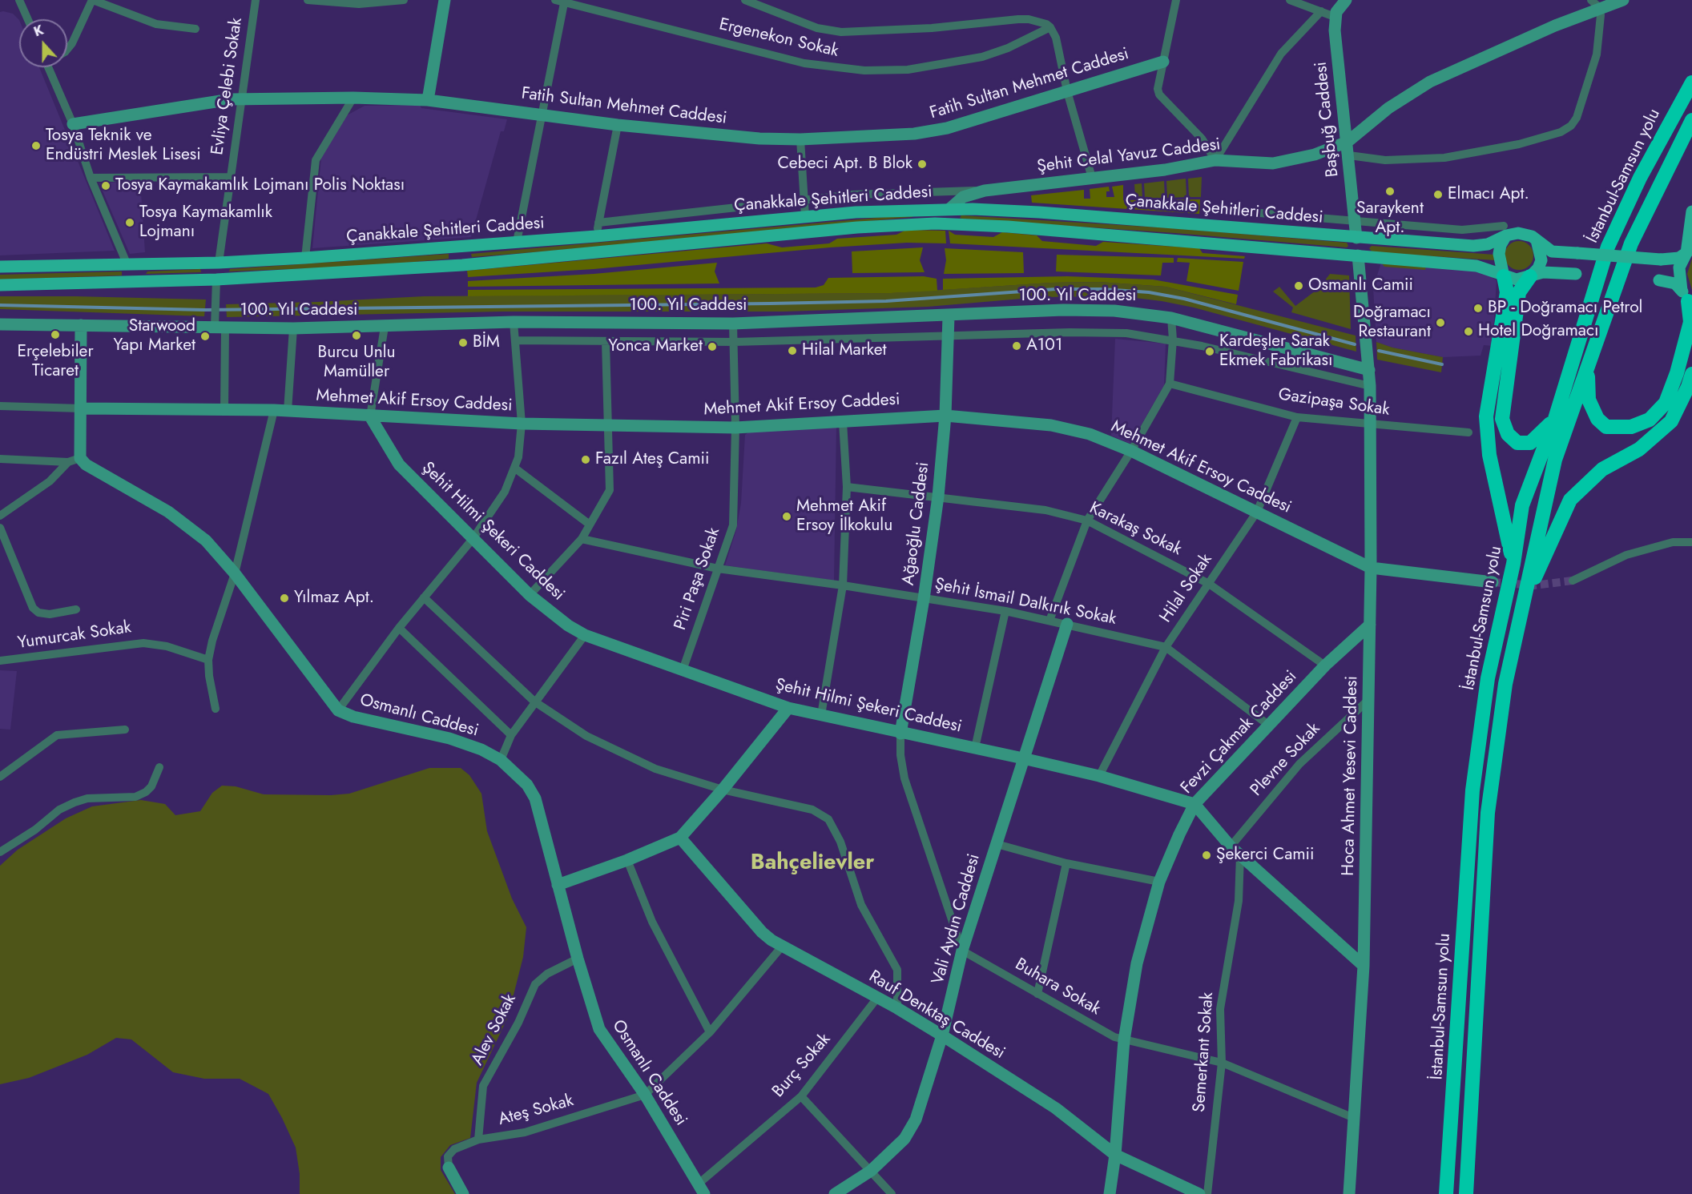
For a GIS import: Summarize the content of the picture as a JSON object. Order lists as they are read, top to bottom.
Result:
{
  "streets": {
    "highway": ["İstanbul-Samsun yolu"],
    "main road": ["Çanakkale Şehitleri Caddesi"],
    "street": [
      "Ergenekon Sokak",
      "Fatih Sultan Mehmet Caddesi",
      "Evliya Çelebi Sokak",
      "Başbuğ Caddesi",
      "Şehit Celal Yavuz Caddesi",
      "100. Yıl Caddesi",
      "Mehmet Akif Ersoy Caddesi",
      "Gazipaşa Sokak",
      "Ağaoğlu Caddesi",
      "Karakaş Sokak",
      "Şehit Hilmi Şekeri Caddesi",
      "Piri Paşa Sokak",
      "Hilal Sokak",
      "Şehit İsmail Dalkırık Sokak",
      "Yumurcak Sokak",
      "Osmanlı Caddesi",
      "Fevzi Çakmak Caddesi",
      "Plevne Sokak",
      "Hoca Ahmet Yesevi Caddesi",
      "Vali Aydın Caddesi",
      "Buhara Sokak",
      "Rauf Denktaş Caddesi",
      "Alev Sokak",
      "Semerkant Sokak",
      "Burç Sokak",
      "Ateş Sokak"
    ]
  },
  "crossings": [
    ["Fatih Sultan Mehmet Caddesi", "Evliya Çelebi Sokak"],
    ["Evliya Çelebi Sokak", "Çanakkale Şehitleri Caddesi"],
    ["Başbuğ Caddesi", "Şehit Celal Yavuz Caddesi"],
    ["Başbuğ Caddesi", "Çanakkale Şehitleri Caddesi"],
    ["Şehit Celal Yavuz Caddesi", "Çanakkale Şehitleri Caddesi"],
    ["Çanakkale Şehitleri Caddesi", "Hoca Ahmet Yesevi Caddesi"],
    ["100. Yıl Caddesi", "Ağaoğlu Caddesi"],
    ["100. Yıl Caddesi", "Piri Paşa Sokak"],
    ["100. Yıl Caddesi", "Hoca Ahmet Yesevi Caddesi"],
    ["Mehmet Akif Ersoy Caddesi", "Ağaoğlu Caddesi"],
    ["Mehmet Akif Ersoy Caddesi", "Şehit Hilmi Şekeri Caddesi"],
    ["Mehmet Akif Ersoy Caddesi", "Piri Paşa Sokak"],
    ["Mehmet Akif Ersoy Caddesi", "Hilal Sokak"],
    ["Mehmet Akif Ersoy Caddesi", "Hoca Ahmet Yesevi Caddesi"],
    ["Gazipaşa Sokak", "Hilal Sokak"],
    ["Gazipaşa Sokak", "Hoca Ahmet Yesevi Caddesi"],
    ["Ağaoğlu Caddesi", "Karakaş Sokak"],
    ["Ağaoğlu Caddesi", "Şehit Hilmi Şekeri Caddesi"],
    ["Ağaoğlu Caddesi", "Şehit İsmail Dalkırık Sokak"],
    ["Karakaş Sokak", "Hilal Sokak"],
    ["Karakaş Sokak", "Fevzi Çakmak Caddesi"],
    ["Şehit Hilmi Şekeri Caddesi", "Piri Paşa Sokak"],
    ["Şehit Hilmi Şekeri Caddesi", "Hilal Sokak"],
    ["Şehit Hilmi Şekeri Caddesi", "Fevzi Çakmak Caddesi"],
    ["Şehit Hilmi Şekeri Caddesi", "Vali Aydın Caddesi"],
    ["Piri Paşa Sokak", "Şehit İsmail Dalkırık Sokak"],
    ["Hilal Sokak", "Şehit İsmail Dalkırık Sokak"],
    ["Şehit İsmail Dalkırık Sokak", "Fevzi Çakmak Caddesi"],
    ["Şehit İsmail Dalkırık Sokak", "Vali Aydın Caddesi"],
    ["Osmanlı Caddesi", "Alev Sokak"],
    ["Osmanlı Caddesi", "Burç Sokak"],
    ["Osmanlı Caddesi", "Ateş Sokak"],
    ["Fevzi Çakmak Caddesi", "Hoca Ahmet Yesevi Caddesi"],
    ["Fevzi Çakmak Caddesi", "Buhara Sokak"],
    ["Fevzi Çakmak Caddesi", "Rauf Denktaş Caddesi"],
    ["Plevne Sokak", "Hoca Ahmet Yesevi Caddesi"],
    ["Hoca Ahmet Yesevi Caddesi", "Buhara Sokak"],
    ["Vali Aydın Caddesi", "Buhara Sokak"],
    ["Vali Aydın Caddesi", "Rauf Denktaş Caddesi"],
    ["Buhara Sokak", "Semerkant Sokak"],
    ["Rauf Denktaş Caddesi", "Burç Sokak"],
    ["Alev Sokak", "Ateş Sokak"]
  ],
  "districts": ["Bahçelievler"],
  "places": [
    "Tosya Teknik ve Endüstri Meslek Lisesi",
    "Cebeci Apt. B Blok",
    "Tosya Kaymakamlık Lojmanı Polis Noktası",
    "Saraykent Apt.",
    "Elmacı Apt.",
    "Tosya Kaymakamlık Lojmanı",
    "Osmanlı Camii",
    "BP - Doğramacı Petrol",
    "Doğramacı Restaurant",
    "Hotel Doğramacı",
    "Erçelebiler Ticaret",
    "Burcu Unlu Mamüller",
    "Starwood Yapı Market",
    "BİM",
    "A101",
    "Yonca Market",
    "Hilal Market",
    "Kardeşler Sarak Ekmek Fabrikası",
    "Fazıl Ateş Camii",
    "Mehmet Akif Ersoy İlkokulu",
    "Yılmaz Apt.",
    "Şekerci Camii"
  ],
  "north": "top"
}
